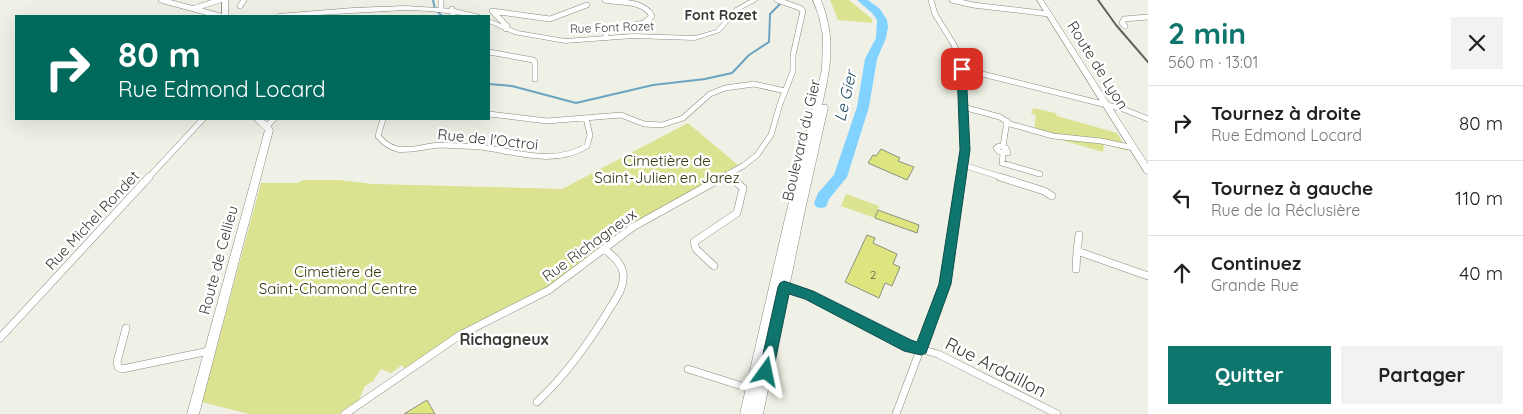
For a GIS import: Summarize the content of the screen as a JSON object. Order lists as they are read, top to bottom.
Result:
{
  "streets": {
    "main road": [
      "Rue Font Rozet",
      "Route de Lyon",
      "Boulevard du Gier",
      "Route de Cellieu"
    ],
    "street": [
      "Rue de l'Octroi",
      "Rue Michel Rondet",
      "Rue Richagneux",
      "Rue Ardaillon"
    ]
  },
  "crossings": [
    ["Boulevard du Gier", "Rue Ardaillon"]
  ],
  "districts": ["Font Rozet", "Richagneux"],
  "water": ["Le Gier"],
  "parks": ["Cimetière de Saint-Julien en Jarez", "Cimetière de Saint-Chamond Centre"],
  "house_numbers": ["2"],
  "page": {
    "heading": ["2 min", "560 m · 13:01"],
    "turn": ["80 m", "Rue Edmond Locard"],
    "list": [
      {
        "name": "Tournez à droite",
        "note": "Rue Edmond Locard",
        "value": "80 m"
      },
      {
        "name": "Tournez à gauche",
        "note": "Rue de la Réclusière",
        "value": "110 m"
      },
      {
        "name": "Continuez",
        "note": "Grande Rue",
        "value": "40 m"
      }
    ],
    "buttons": ["Quitter", "Partager"]
  }
}
